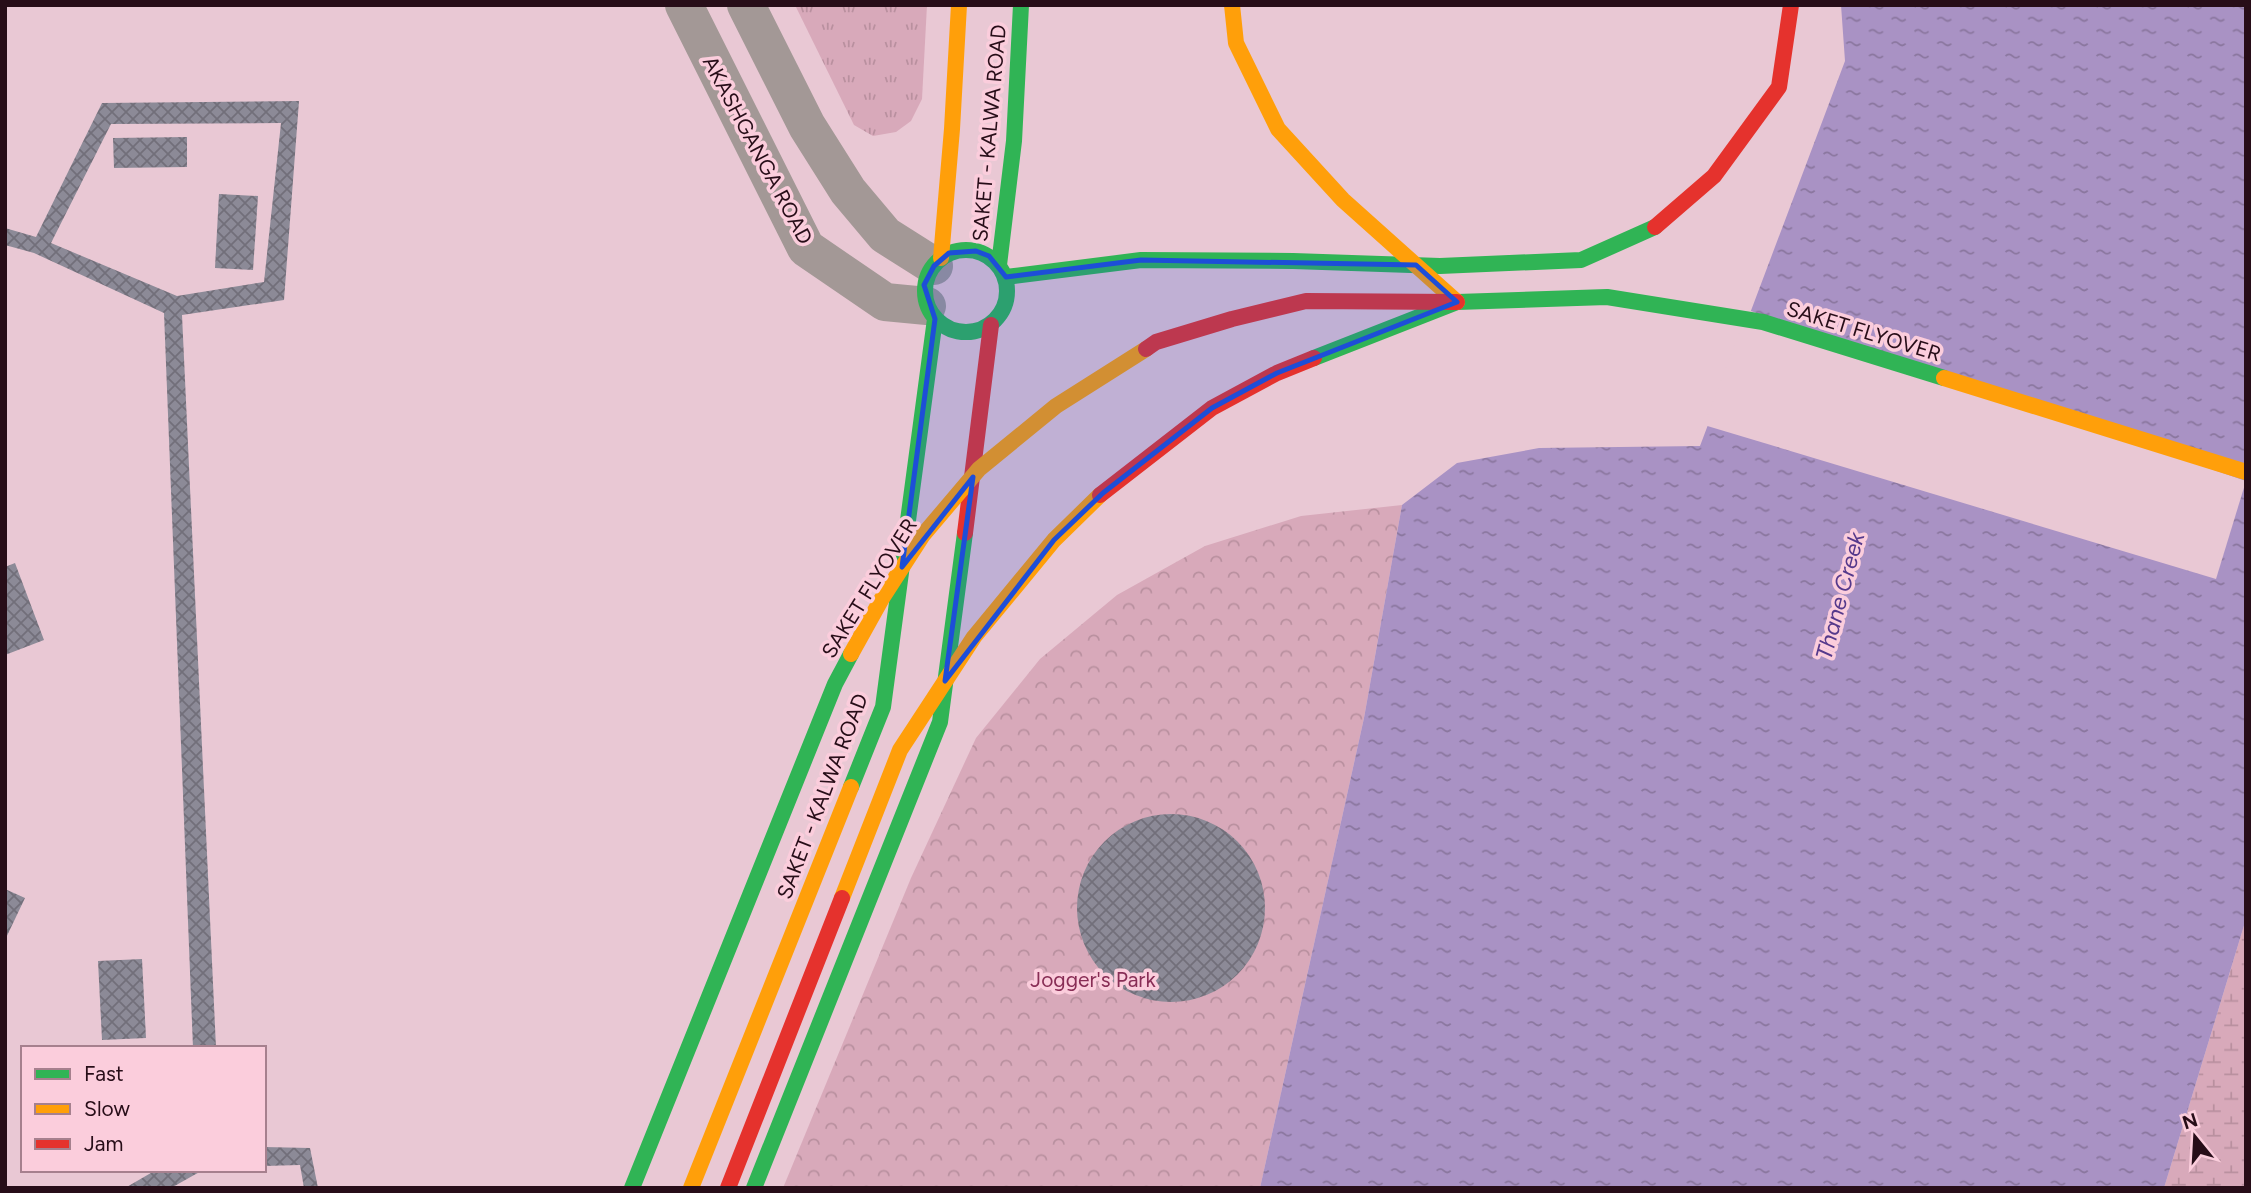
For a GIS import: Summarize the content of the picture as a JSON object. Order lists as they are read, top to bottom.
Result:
{
  "streets": {
    "main road": ["SAKET - KALWA ROAD", "SAKET FLYOVER"],
    "street": ["AKASHGANGA ROAD"]
  },
  "crossings": [
    ["SAKET - KALWA ROAD", "AKASHGANGA ROAD"]
  ],
  "water": ["Thane Creek"],
  "parks": ["Jogger's Park"],
  "legend": ["Fast", "Slow", "Jam"],
  "north": "top"
}
